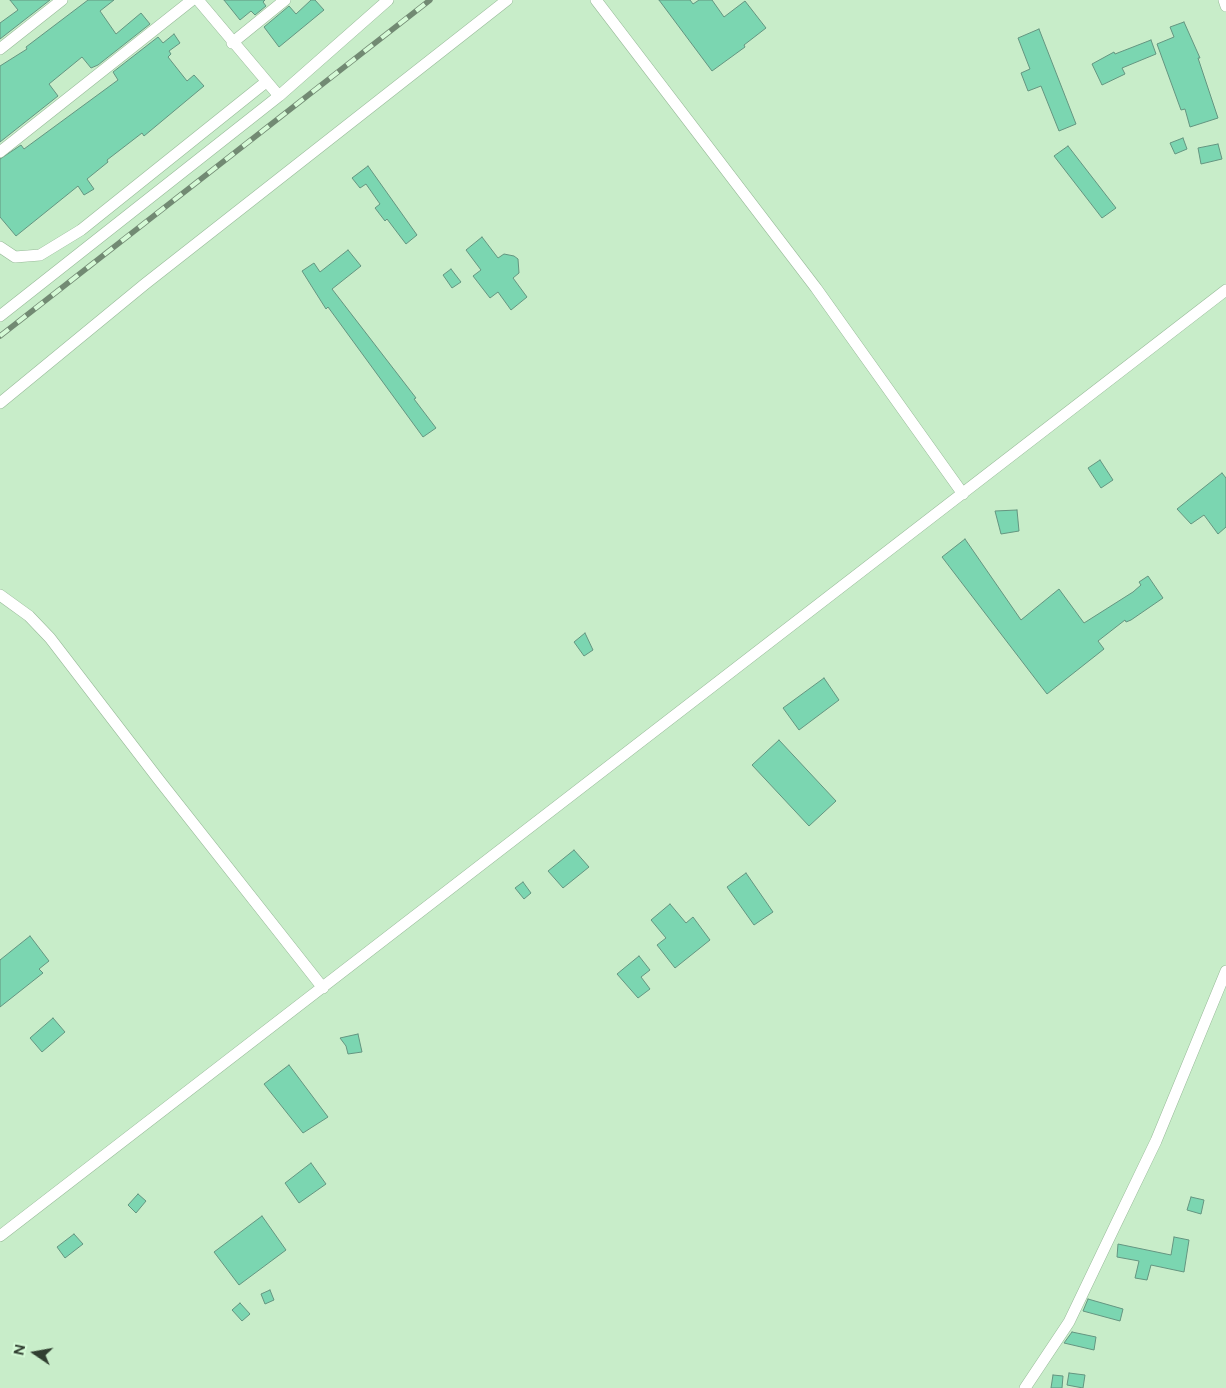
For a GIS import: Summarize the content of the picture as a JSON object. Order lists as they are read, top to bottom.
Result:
{
  "north": "left"
}
